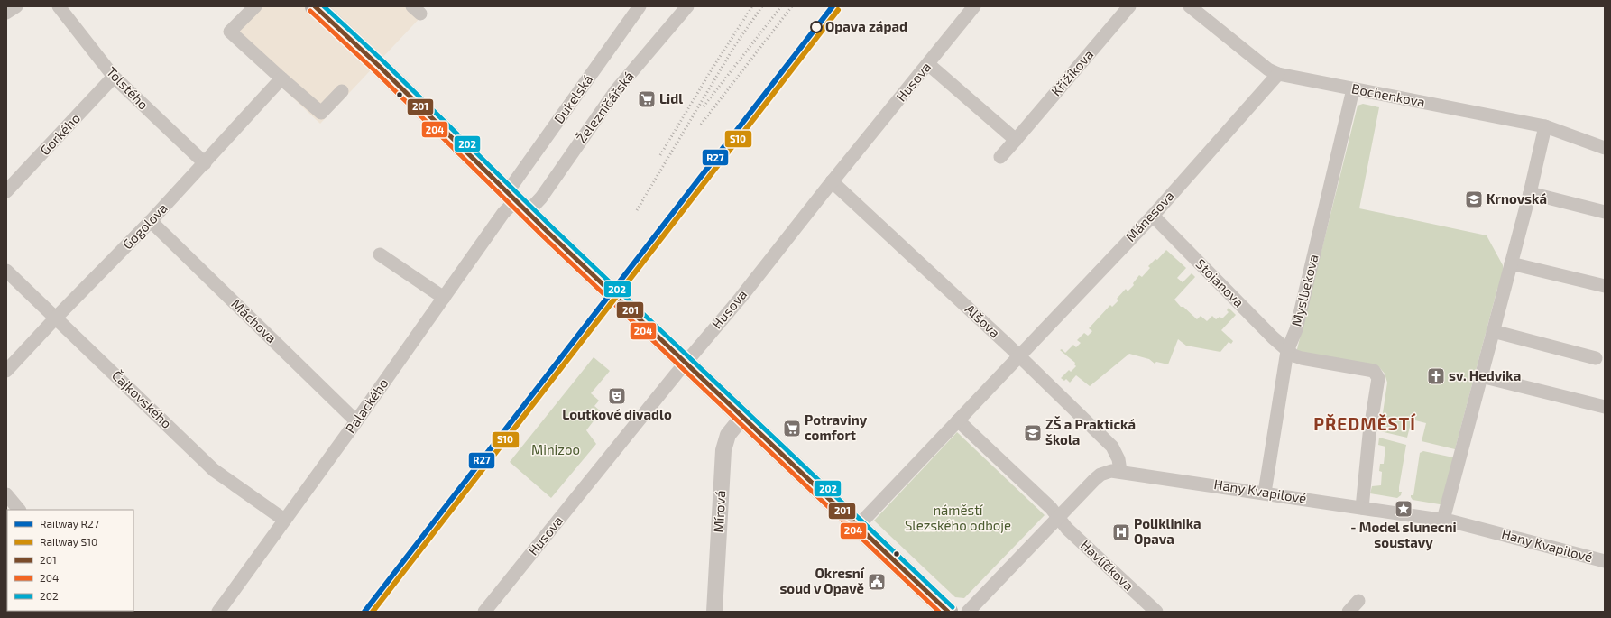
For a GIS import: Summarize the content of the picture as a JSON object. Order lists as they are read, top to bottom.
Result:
{
  "streets": {
    "street": [
      "Křižíkova",
      "Husova",
      "Tolstého",
      "Bochenkova",
      "Dukelská",
      "Železničářská",
      "Gorkého",
      "Mánesova",
      "Gogolova",
      "Stojanova",
      "Myslbekova",
      "Máchova",
      "Alšova",
      "Čajkovského",
      "Palackého",
      "Hany Kvapilové",
      "Mírová",
      "Havlíčkova"
    ]
  },
  "crossings": [
    ["Husova", "Alšova"],
    ["Tolstého", "Gorkého"],
    ["Tolstého", "Gogolova"],
    ["Bochenkova", "Mánesova"],
    ["Bochenkova", "Myslbekova"],
    ["Dukelská", "Železničářská"],
    ["Dukelská", "Palackého"],
    ["Železničářská", "Palackého"],
    ["Mánesova", "Stojanova"],
    ["Mánesova", "Alšova"],
    ["Gogolova", "Máchova"],
    ["Gogolova", "Čajkovského"],
    ["Stojanova", "Myslbekova"],
    ["Stojanova", "Hany Kvapilové"],
    ["Myslbekova", "Hany Kvapilové"],
    ["Máchova", "Palackého"],
    ["Alšova", "Hany Kvapilové"],
    ["Čajkovského", "Palackého"],
    ["Hany Kvapilové", "Havlíčkova"]
  ],
  "districts": ["PŘEDMĚSTÍ"],
  "parks": ["Minizoo", "náměstí Slezského odboje"],
  "places": {
    "other": ["Opava západ"],
    "supermarket": ["Lidl", "Potraviny comfort"],
    "school or university": ["Krnovská", "ZŠ a Praktická škola"],
    "church": ["sv. Hedvika"],
    "theatre": ["Loutkové divadlo"],
    "place": ["- Model slunecni soustavy"],
    "hospital": ["Poliklinika Opava"],
    "public building": ["Okresní soud v Opavě"]
  },
  "lines": [
    "rail line R27",
    "transit line 201",
    "transit line 202",
    "rail line S10",
    "transit line 204"
  ],
  "legend": [
    "Railway R27",
    "Railway S10",
    "201",
    "204",
    "202"
  ]
}
